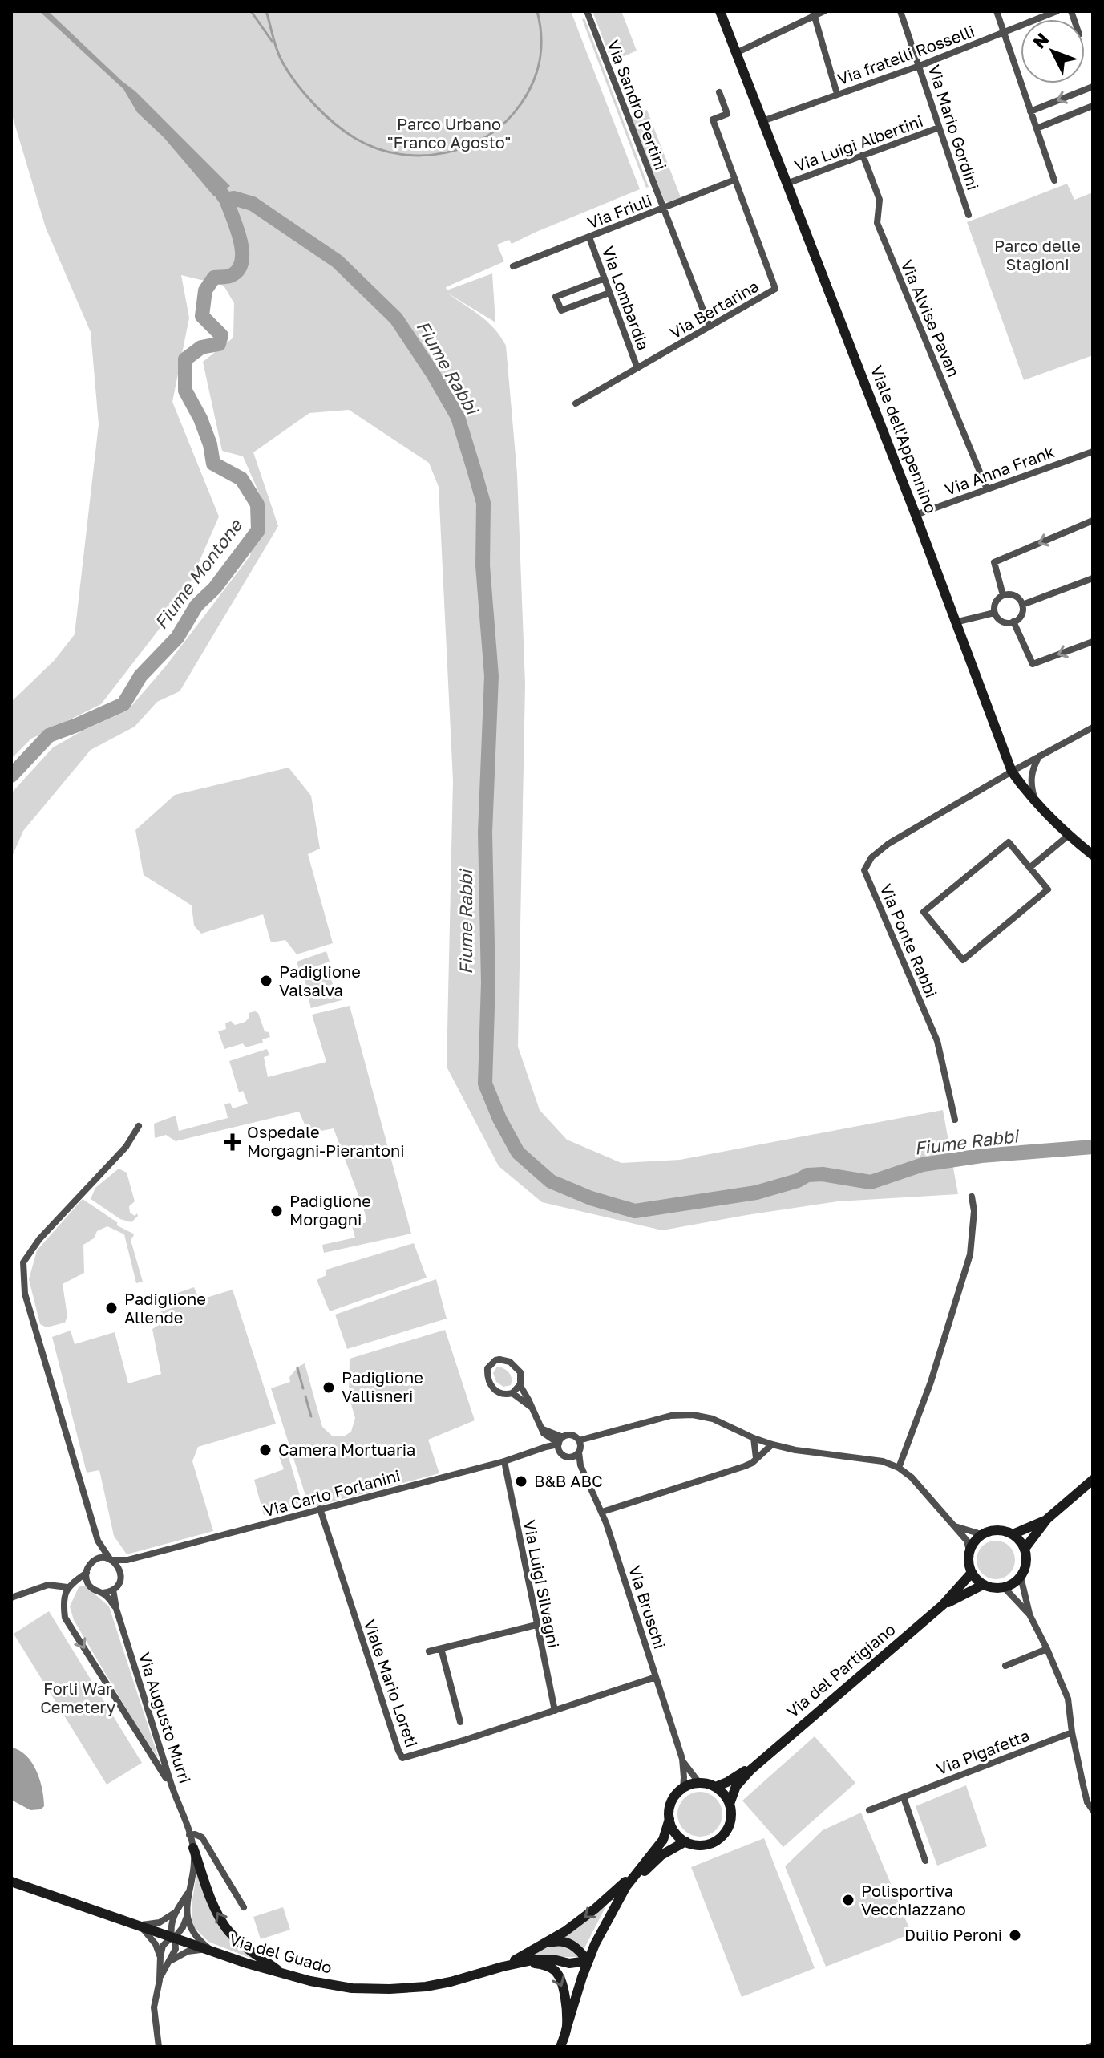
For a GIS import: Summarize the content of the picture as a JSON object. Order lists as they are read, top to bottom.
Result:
{
  "streets": {
    "main road": ["Viale dell'Appennino", "Via del Partigiano", "Via del Guado"],
    "street": [
      "Via fratelli Rosselli",
      "Via Sandro Pertini",
      "Via Mario Gordini",
      "Via Luigi Albertini",
      "Via Friuli",
      "Via Lombardia",
      "Via Bertarina",
      "Via Alvise Pavan",
      "Via Anna Frank",
      "Via Ponte Rabbi",
      "Via Carlo Forlanini",
      "Via Luigi Silvagni",
      "Via Bruschi",
      "Viale Mario Loreti",
      "Via Augusto Murri",
      "Via Pigafetta"
    ]
  },
  "crossings": [
    ["Via fratelli Rosselli", "Via Mario Gordini"],
    ["Via fratelli Rosselli", "Viale dell'Appennino"],
    ["Via Sandro Pertini", "Via Friuli"],
    ["Via Sandro Pertini", "Via Bertarina"],
    ["Via Mario Gordini", "Via Luigi Albertini"],
    ["Via Luigi Albertini", "Via Alvise Pavan"],
    ["Via Luigi Albertini", "Viale dell'Appennino"],
    ["Via Friuli", "Via Lombardia"],
    ["Via Friuli", "Via Bertarina"],
    ["Via Lombardia", "Via Bertarina"],
    ["Via Alvise Pavan", "Via Anna Frank"],
    ["Viale dell'Appennino", "Via Anna Frank"],
    ["Viale dell'Appennino", "Via Ponte Rabbi"],
    ["Via Carlo Forlanini", "Via Luigi Silvagni"],
    ["Via Carlo Forlanini", "Viale Mario Loreti"],
    ["Via Luigi Silvagni", "Viale Mario Loreti"],
    ["Via Bruschi", "Via del Partigiano"],
    ["Via Bruschi", "Viale Mario Loreti"],
    ["Via Augusto Murri", "Via del Guado"]
  ],
  "water": ["Fiume Rabbi", "Fiume Montone"],
  "parks": ["Parco Urbano \"Franco Agosto\"", "Parco delle Stagioni", "Forli War Cemetery"],
  "places": {
    "other": [
      "Padiglione Valsalva",
      "Padiglione Morgagni",
      "Padiglione Allende",
      "Padiglione Vallisneri",
      "Camera Mortuaria",
      "B&B ABC",
      "Polisportiva Vecchiazzano",
      "Duilio Peroni"
    ],
    "health": ["Ospedale Morgagni-Pierantoni"]
  },
  "north": "top left"
}
